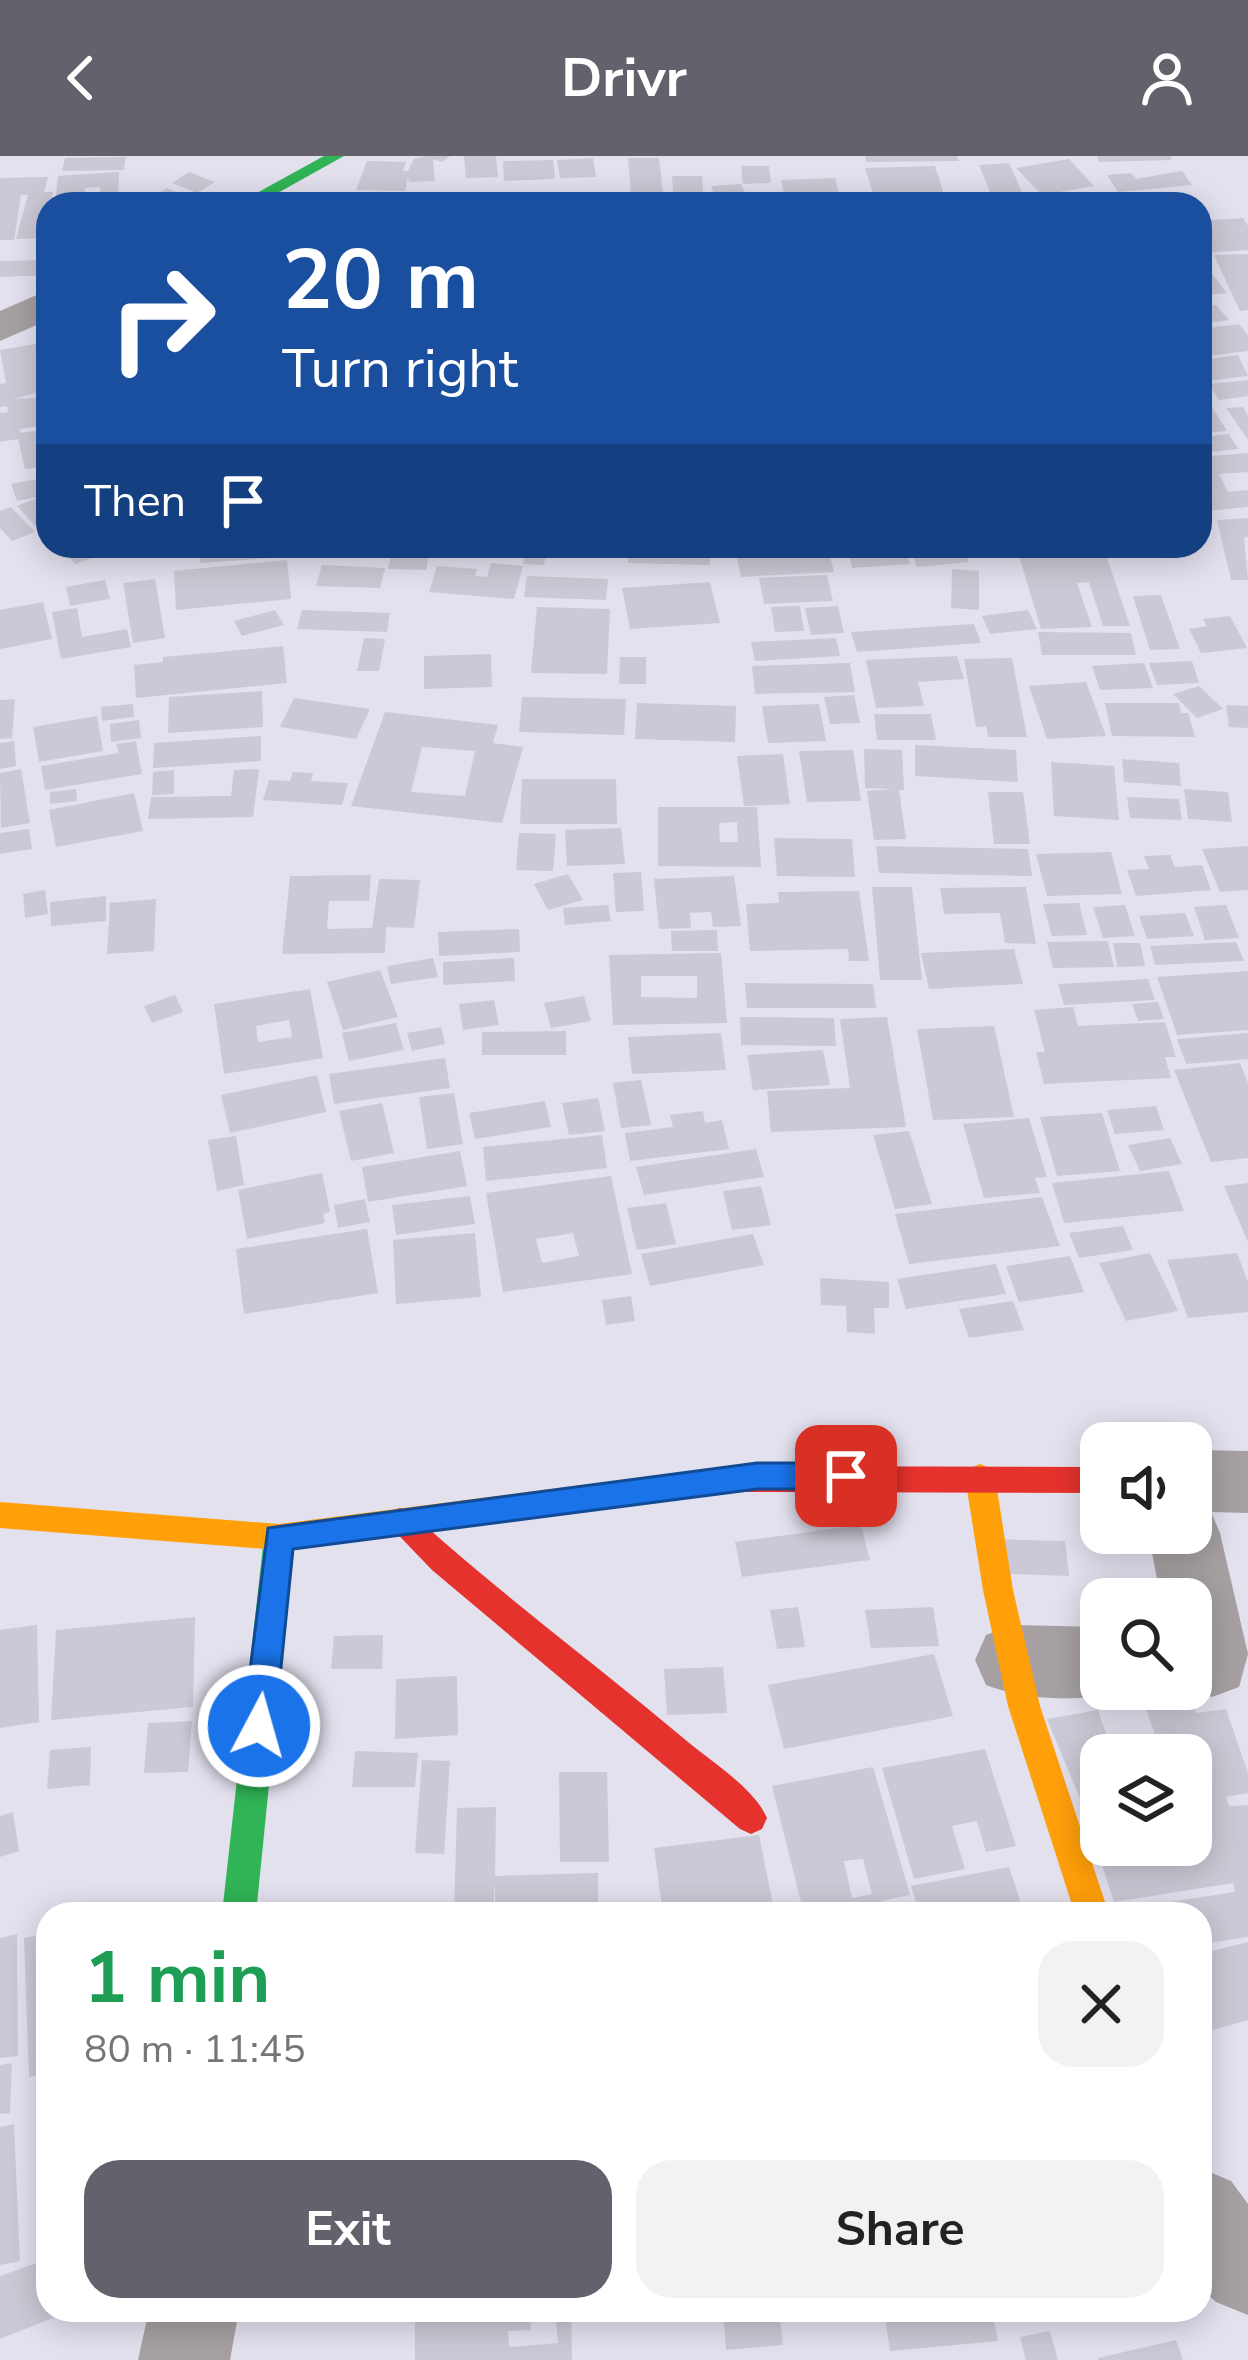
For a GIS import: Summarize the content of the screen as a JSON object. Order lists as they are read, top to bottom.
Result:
{
  "page": {
    "header": "Drivr",
    "turn": ["20 m", "Turn right"],
    "then": "Then",
    "heading": ["1 min", "80 m · 11:45"],
    "buttons": ["Exit", "Share"]
  }
}
